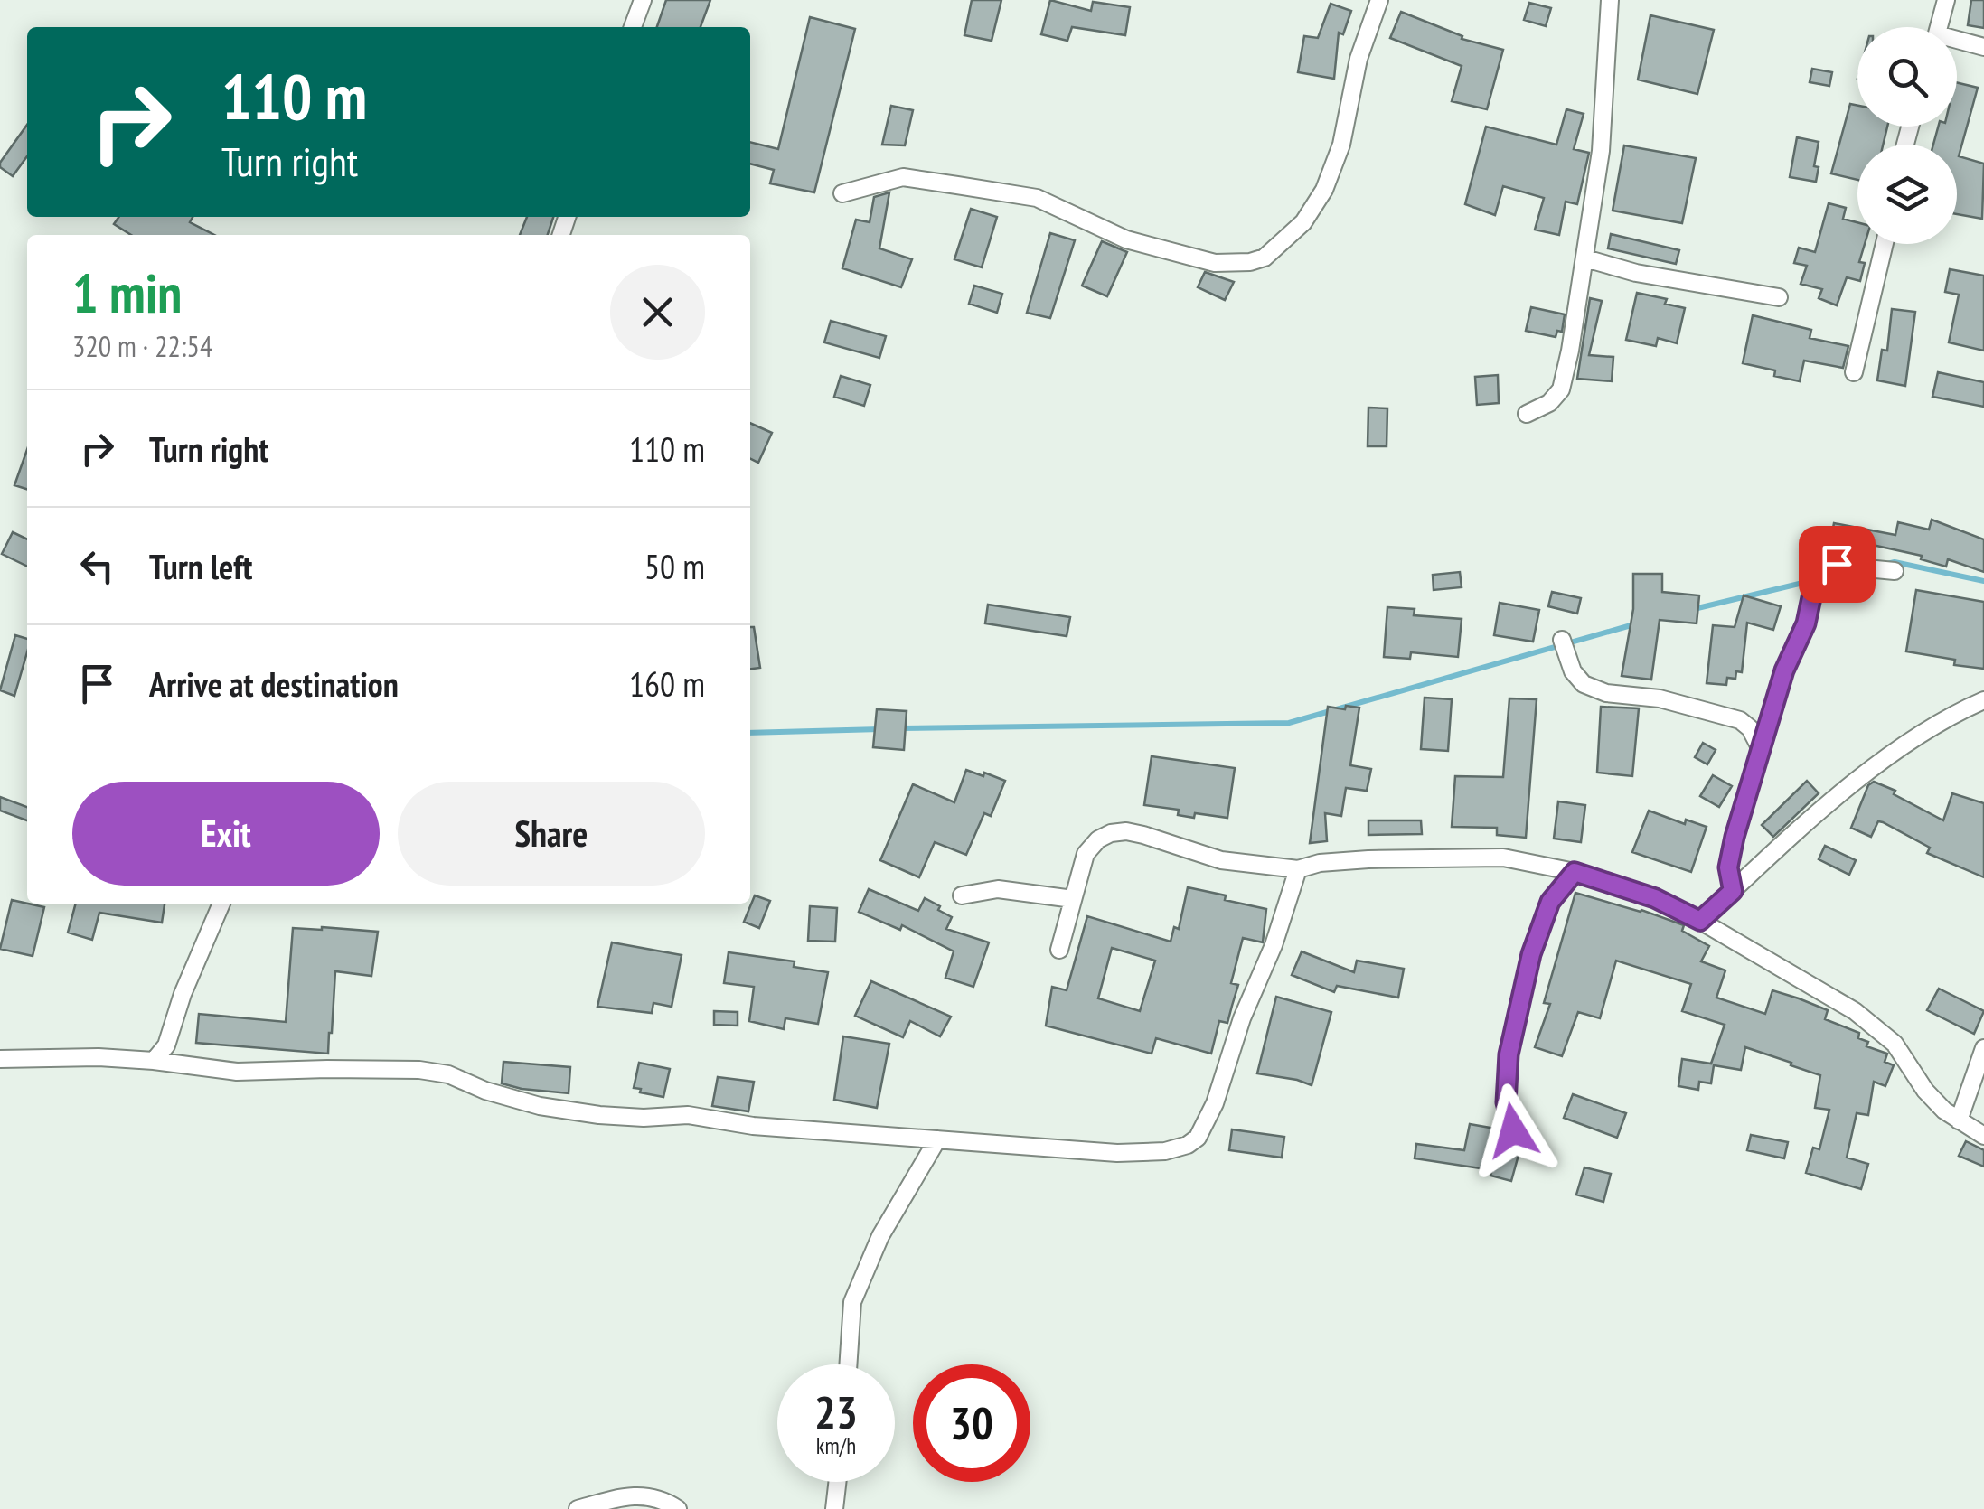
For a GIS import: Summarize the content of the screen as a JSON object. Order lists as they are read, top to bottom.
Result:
{
  "page": {
    "turn": ["110 m", "Turn right"],
    "heading": ["1 min", "320 m · 22:54"],
    "list": [
      {
        "name": "Turn right",
        "value": "110 m"
      },
      {
        "name": "Turn left",
        "value": "50 m"
      },
      {
        "name": "Arrive at destination",
        "value": "160 m"
      }
    ],
    "buttons": ["Exit", "Share"],
    "speed": "23 km/h",
    "limit": "30"
  }
}
